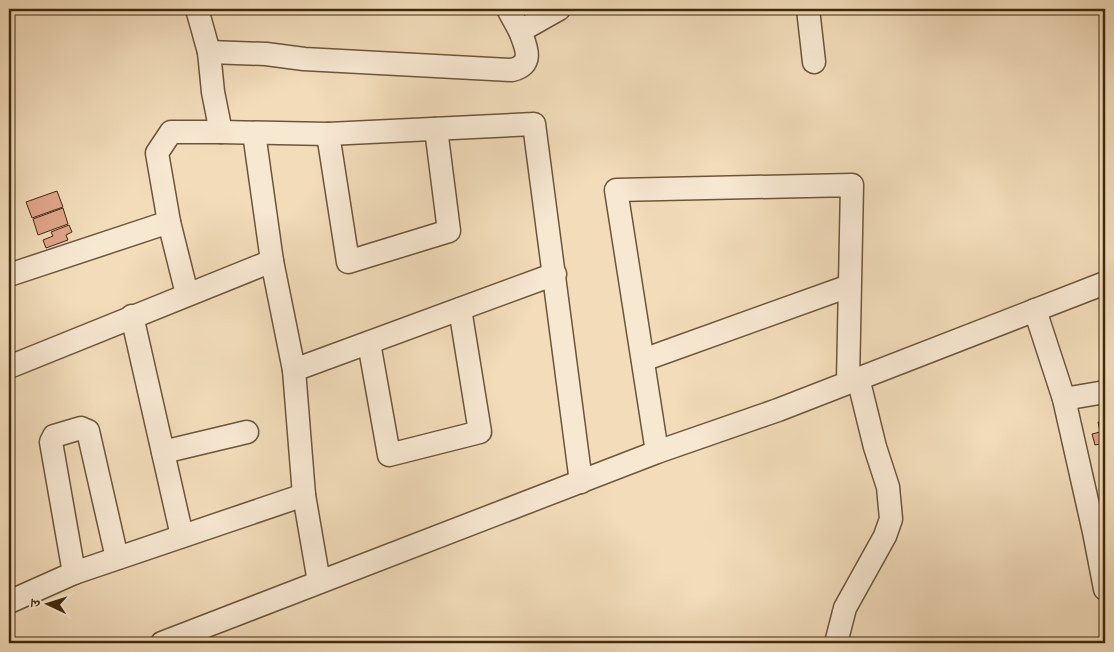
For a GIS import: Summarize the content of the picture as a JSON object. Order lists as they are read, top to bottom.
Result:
{
  "north": "left"
}
